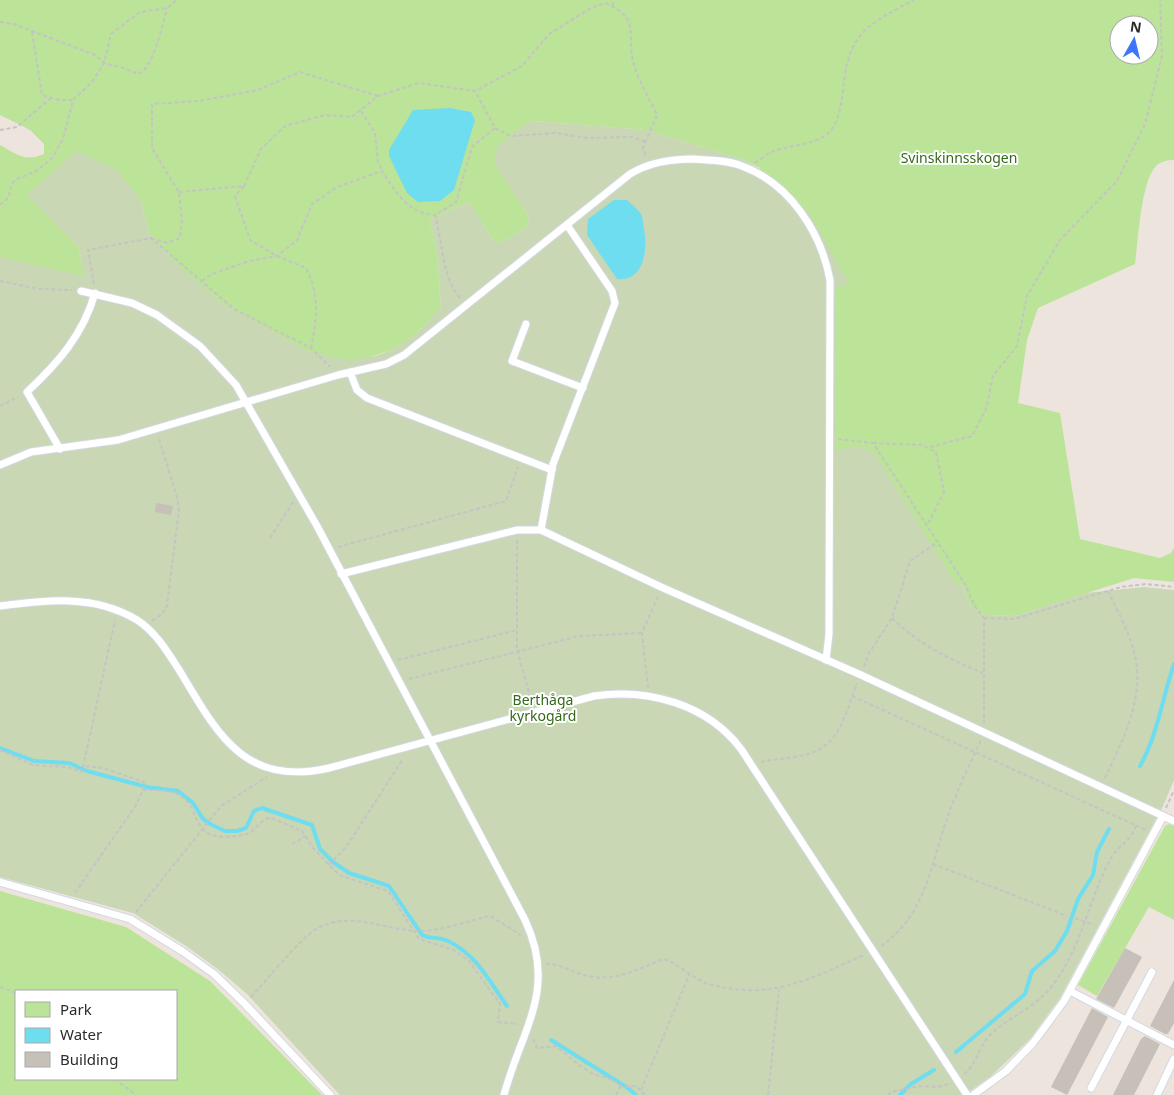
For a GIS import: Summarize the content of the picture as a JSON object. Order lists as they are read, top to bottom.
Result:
{
  "parks": ["Svinskinnsskogen", "Berthåga kyrkogård"],
  "legend": ["Park", "Water", "Building"],
  "north": "top"
}
